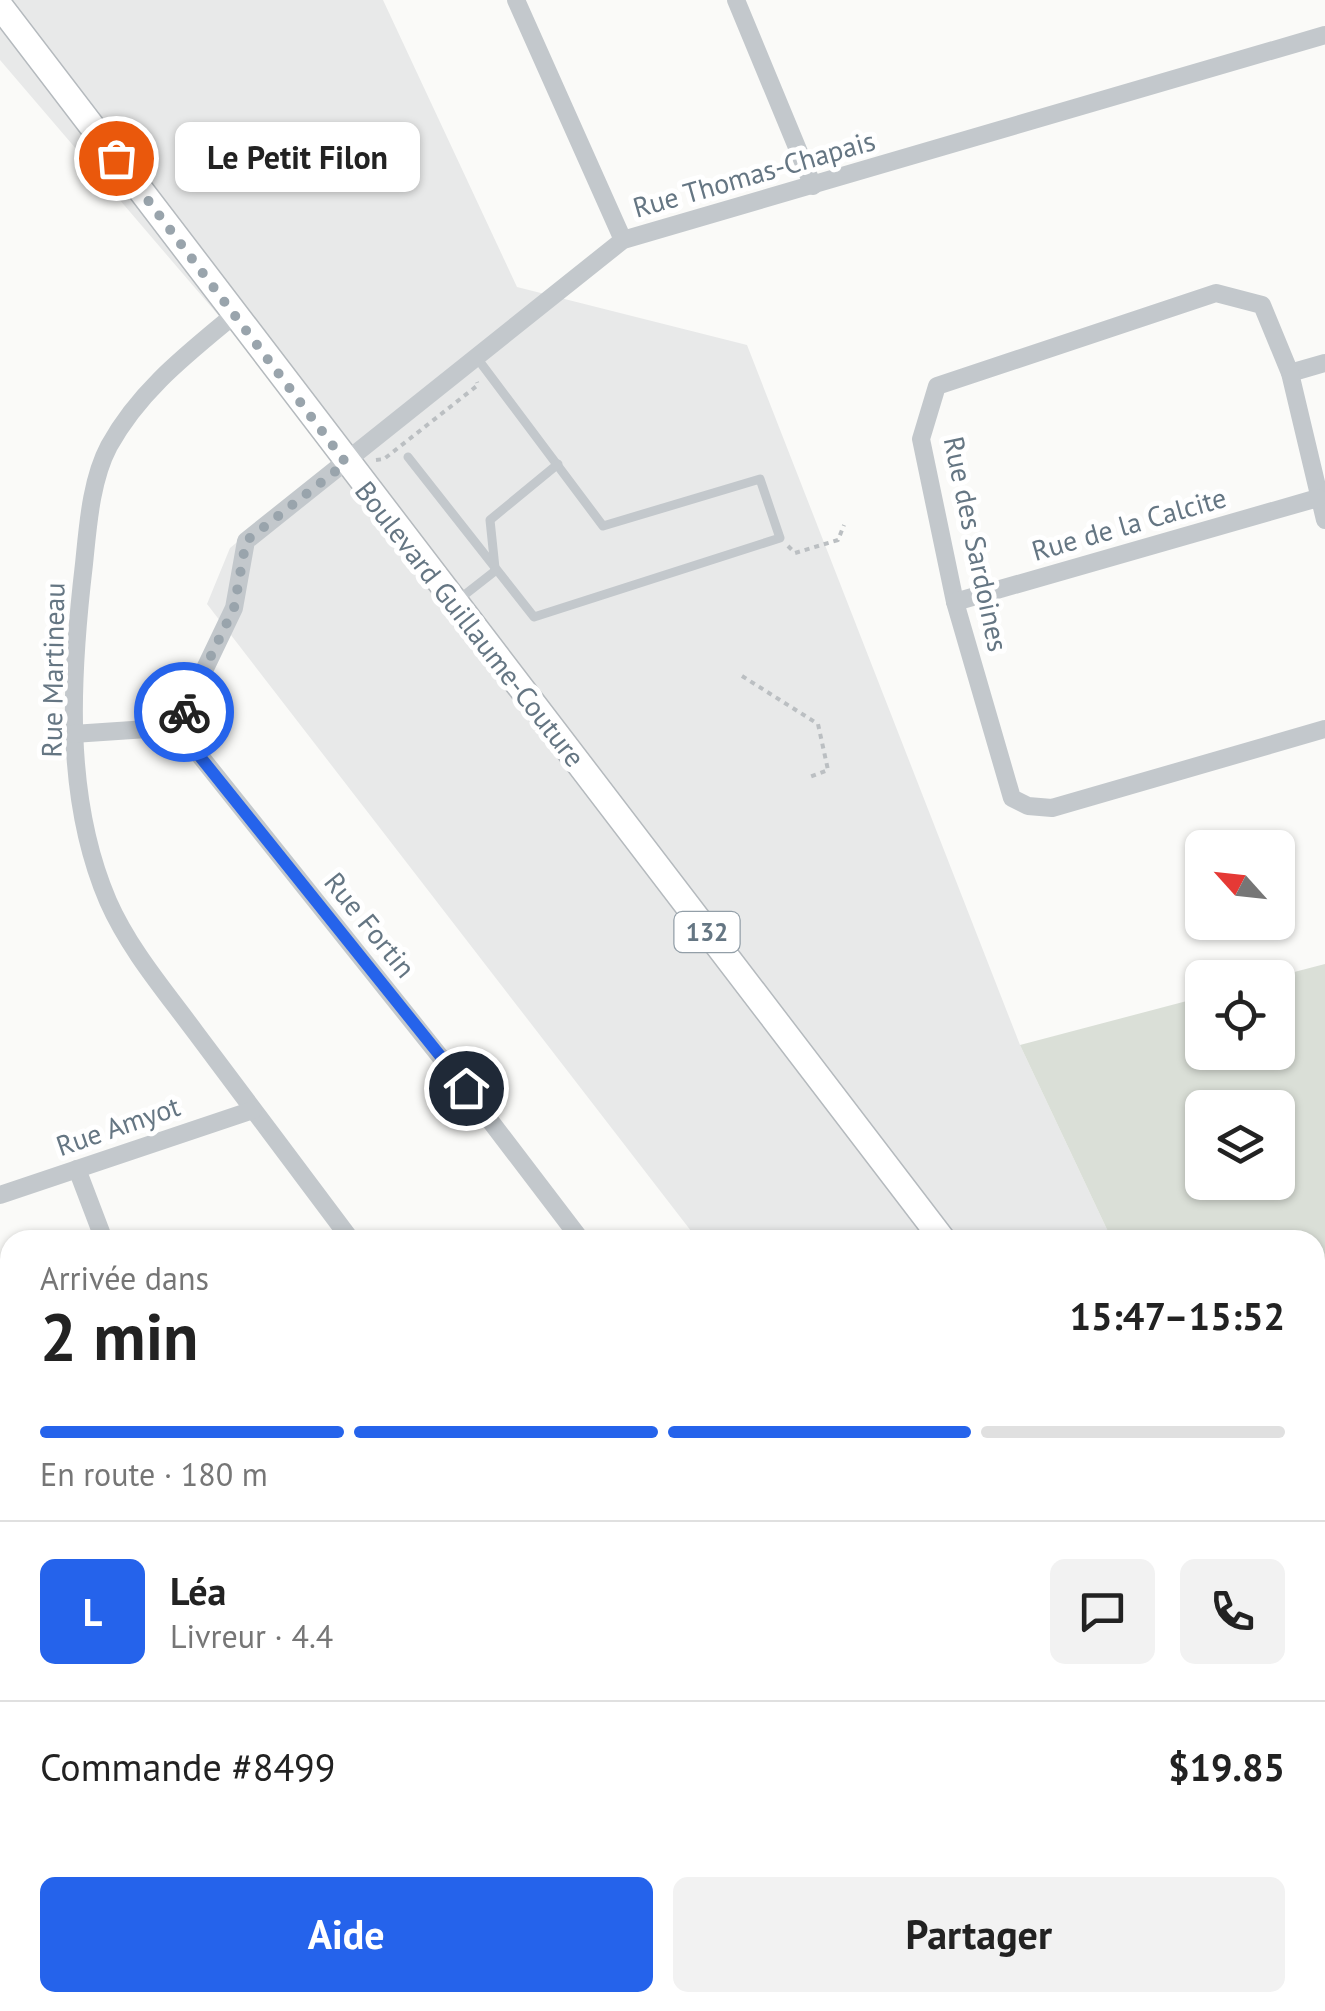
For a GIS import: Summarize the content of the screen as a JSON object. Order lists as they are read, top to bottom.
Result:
{
  "streets": {
    "main road": ["Boulevard Guillaume-Couture", "132"],
    "street": [
      "Rue Thomas-Chapais",
      "Rue de la Calcite",
      "Rue des Sardoines",
      "Rue Martineau",
      "Rue Fortin",
      "Rue Amyot"
    ]
  },
  "crossings": [
    ["Rue Thomas-Chapais", "Boulevard Guillaume-Couture"],
    ["Rue Thomas-Chapais", "Rue Fortin"],
    ["Rue de la Calcite", "Rue des Sardoines"],
    ["Boulevard Guillaume-Couture", "Rue Martineau"],
    ["Rue Martineau", "Rue Amyot"]
  ],
  "places": ["Le Petit Filon"],
  "north": "top left",
  "page": {
    "bubble": "Le Petit Filon",
    "heading": ["2 min", "Arrivée dans", "15:47–15:52"],
    "panel": [
      "Léa",
      "Livreur · 4.4",
      "Commande #8499",
      "$19.85"
    ],
    "bar": "En route · 180 m",
    "round": "L",
    "buttons": ["Aide", "Partager"]
  }
}
